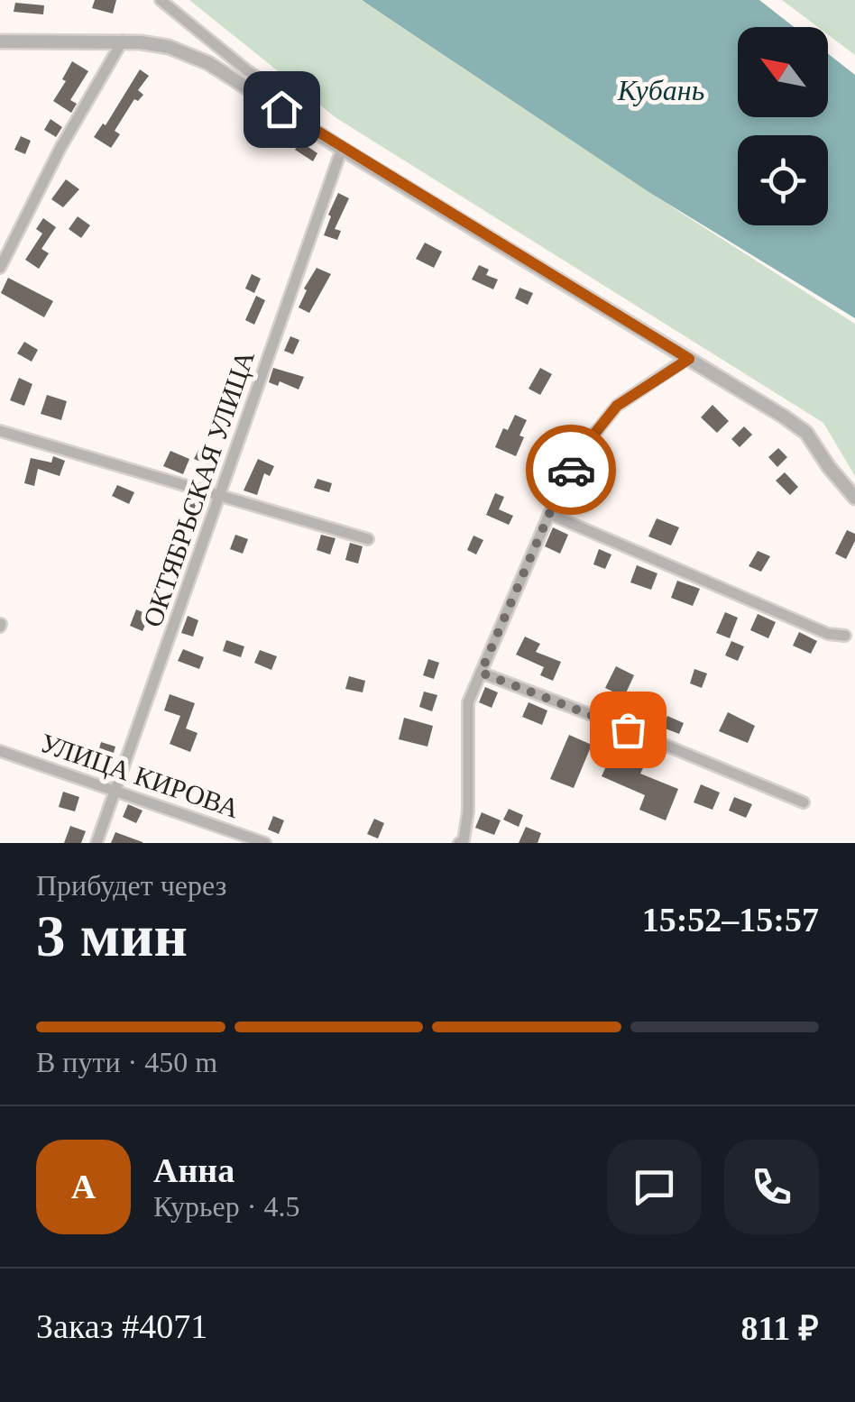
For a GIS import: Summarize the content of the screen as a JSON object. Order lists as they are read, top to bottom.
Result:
{
  "streets": {
    "street": ["ОКТЯБРЬСКАЯ УЛИЦА", "УЛИЦА КИРОВА"]
  },
  "crossings": [
    ["ОКТЯБРЬСКАЯ УЛИЦА", "УЛИЦА КИРОВА"]
  ],
  "water": ["Кубань"],
  "north": "top left",
  "page": {
    "heading": ["3 мин", "Прибудет через", "15:52–15:57"],
    "panel": [
      "Анна",
      "Курьер · 4.5",
      "Заказ #4071",
      "811 ₽"
    ],
    "bar": "В пути · 450 m",
    "round": "А"
  }
}
